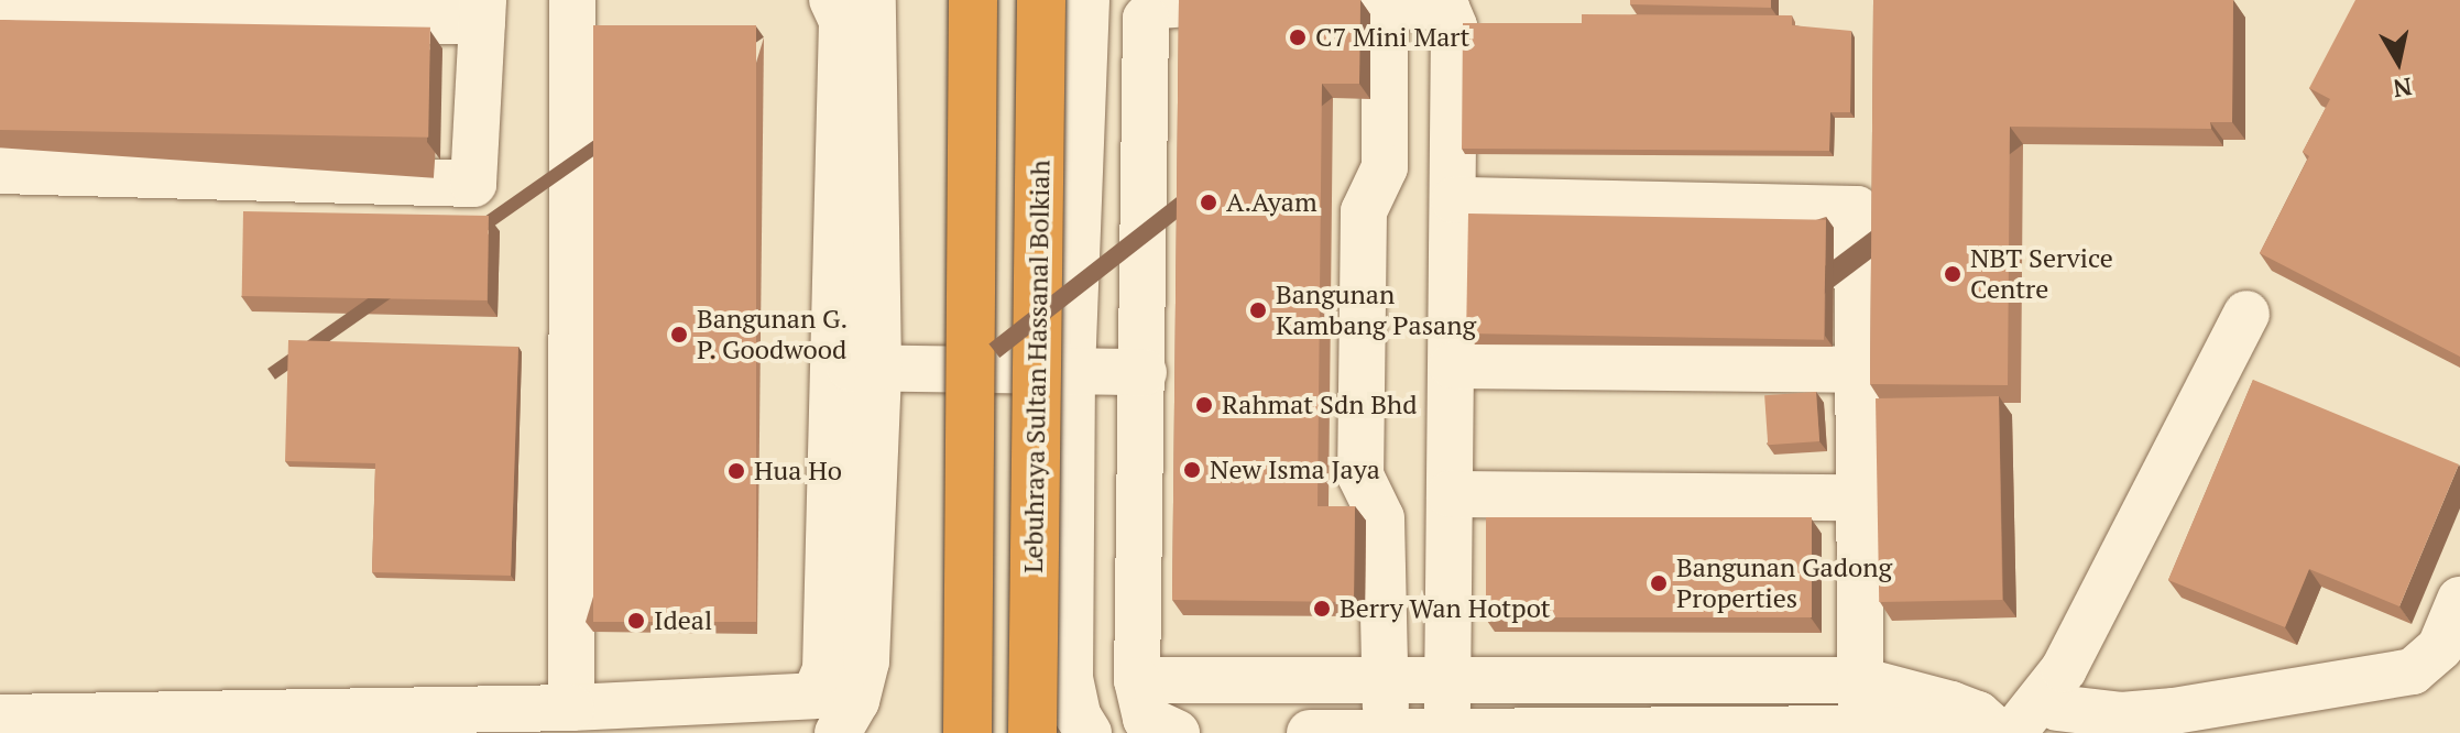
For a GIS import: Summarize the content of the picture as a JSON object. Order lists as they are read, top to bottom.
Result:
{
  "streets": {
    "highway": ["Lebuhraya Sultan Hassanal Bolkiah"]
  },
  "places": [
    "C7 Mini Mart",
    "A.Ayam",
    "NBT Service Centre",
    "Bangunan Kambang Pasang",
    "Bangunan G. P. Goodwood",
    "Rahmat Sdn Bhd",
    "New Isma Jaya",
    "Hua Ho",
    "Bangunan Gadong Properties",
    "Berry Wan Hotpot",
    "Ideal"
  ],
  "north": "bottom"
}
